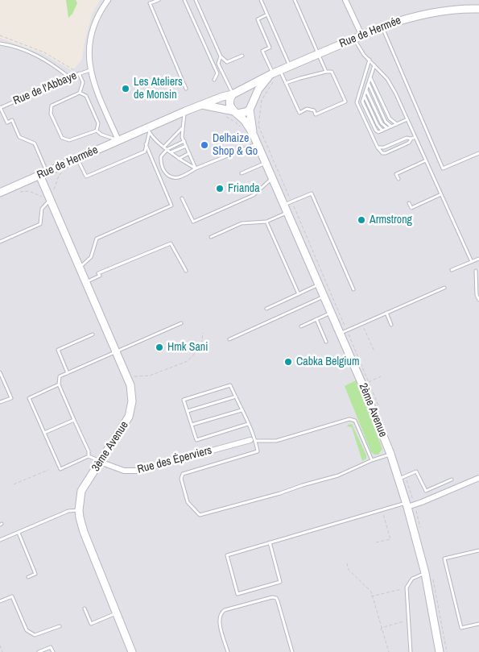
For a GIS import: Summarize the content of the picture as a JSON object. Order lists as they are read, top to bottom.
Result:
{
  "streets": {
    "street": [
      "Rue de Hermée",
      "Rue de l'Abbaye",
      "2ème Avenue",
      "3ème Avenue",
      "Rue des Éperviers"
    ]
  },
  "crossings": [
    ["Rue de Hermée", "Rue de l'Abbaye"],
    ["Rue de Hermée", "2ème Avenue"],
    ["Rue de Hermée", "3ème Avenue"],
    ["3ème Avenue", "Rue des Éperviers"]
  ],
  "places": [
    "Les Ateliers de Monsin",
    "Delhaize Shop & Go",
    "Frianda",
    "Armstrong",
    "Hmk Sani",
    "Cabka Belgium"
  ]
}
